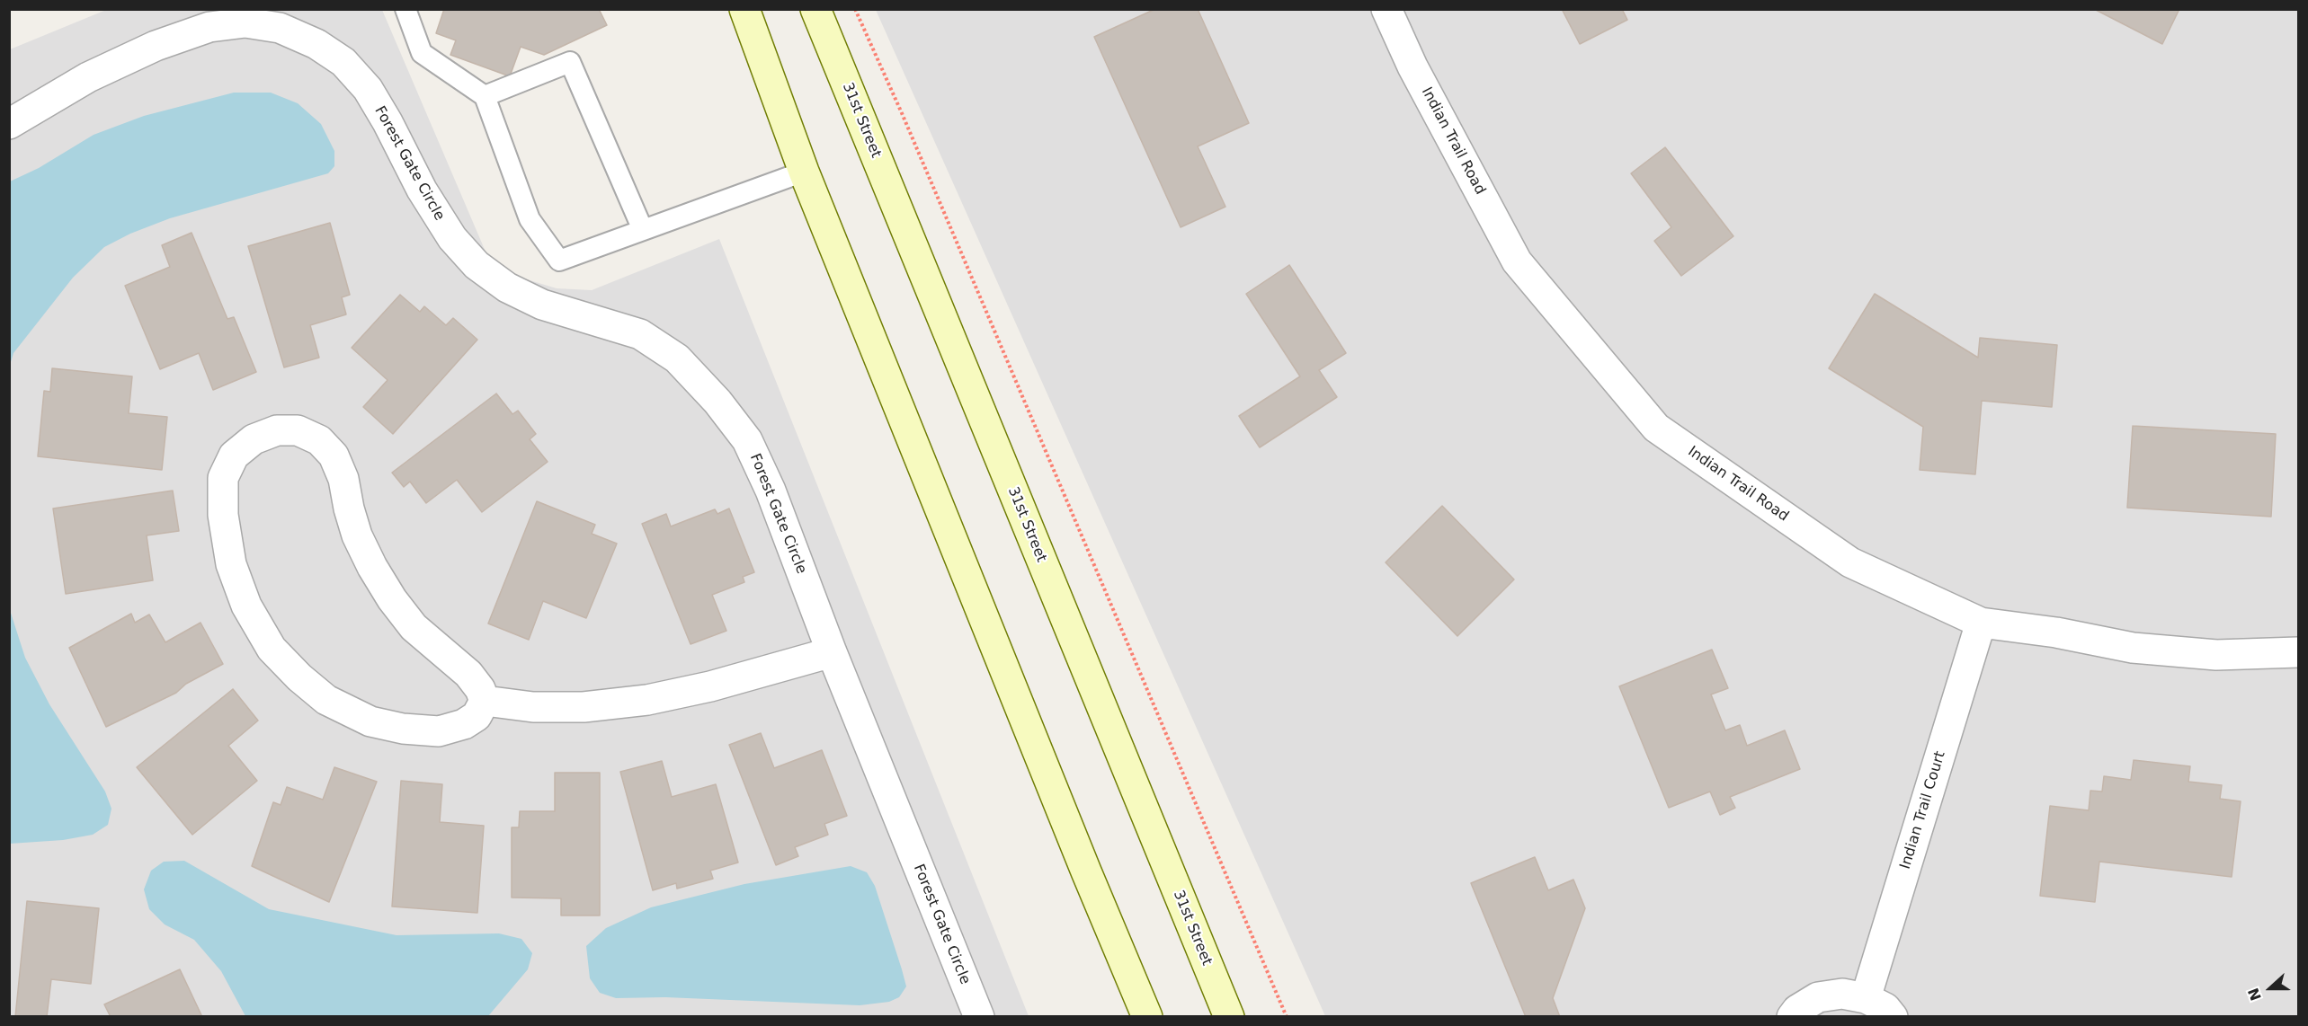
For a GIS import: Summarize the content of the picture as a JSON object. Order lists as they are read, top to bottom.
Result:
{
  "streets": {
    "main road": ["31st Street"],
    "street": ["Indian Trail Road", "Forest Gate Circle", "Indian Trail Court"]
  },
  "crossings": [
    ["Indian Trail Road", "Indian Trail Court"]
  ],
  "north": "left"
}
